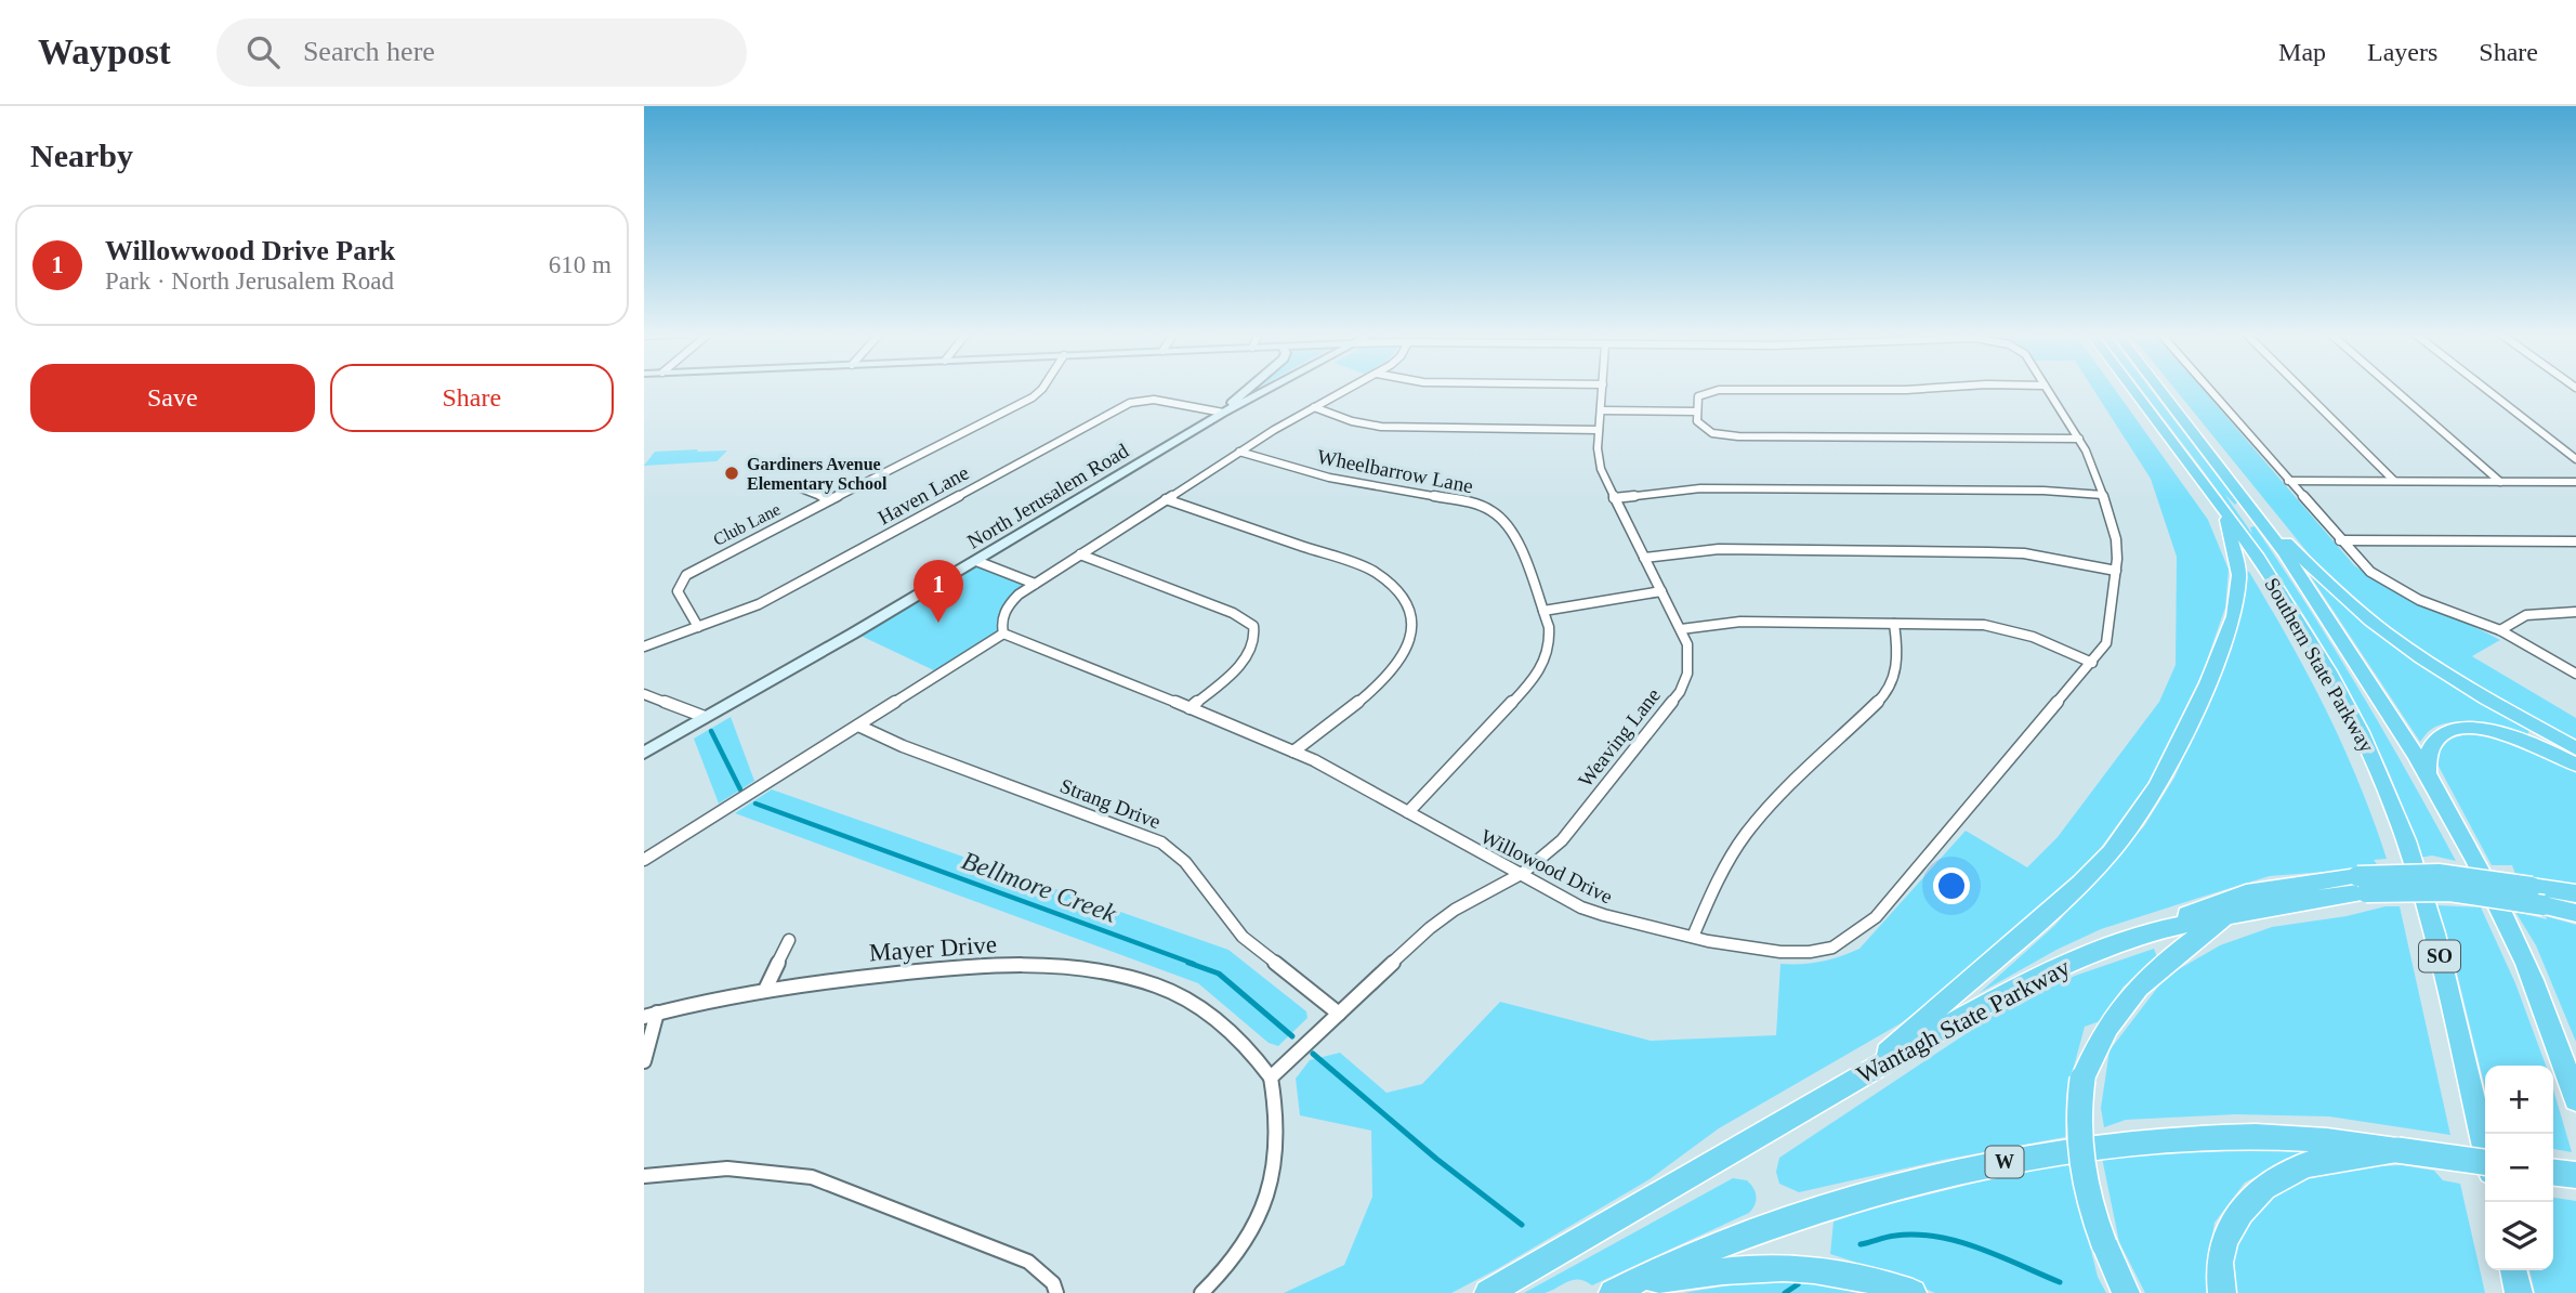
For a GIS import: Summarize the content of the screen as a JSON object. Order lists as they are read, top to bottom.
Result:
{
  "streets": {
    "highway": [
      "Southern State Parkway",
      "SO",
      "Wantagh State Parkway",
      "W"
    ],
    "main road": ["North Jerusalem Road"],
    "street": [
      "Wheelbarrow Lane",
      "Haven Lane",
      "Club Lane",
      "Weaving Lane",
      "Strang Drive",
      "Willowood Drive",
      "Mayer Drive"
    ]
  },
  "crossings": [
    ["Wheelbarrow Lane", "Willowood Drive"],
    ["Haven Lane", "North Jerusalem Road"],
    ["Haven Lane", "Club Lane"],
    ["Weaving Lane", "Strang Drive"],
    ["Weaving Lane", "Willowood Drive"],
    ["Weaving Lane", "Mayer Drive"]
  ],
  "water": ["Bellmore Creek"],
  "places": ["Gardiners Avenue Elementary School"],
  "page": {
    "header": "Waypost",
    "search": "Search here",
    "nav": ["Map", "Layers", "Share"],
    "heading": "Nearby",
    "list": [
      {
        "mark": "1",
        "name": "Willowwood Drive Park",
        "note": "Park · North Jerusalem Road",
        "value": "610 m"
      }
    ],
    "buttons": ["Save", "Share"],
    "pins": "1",
    "map_buttons": ["+", "−"]
  }
}
